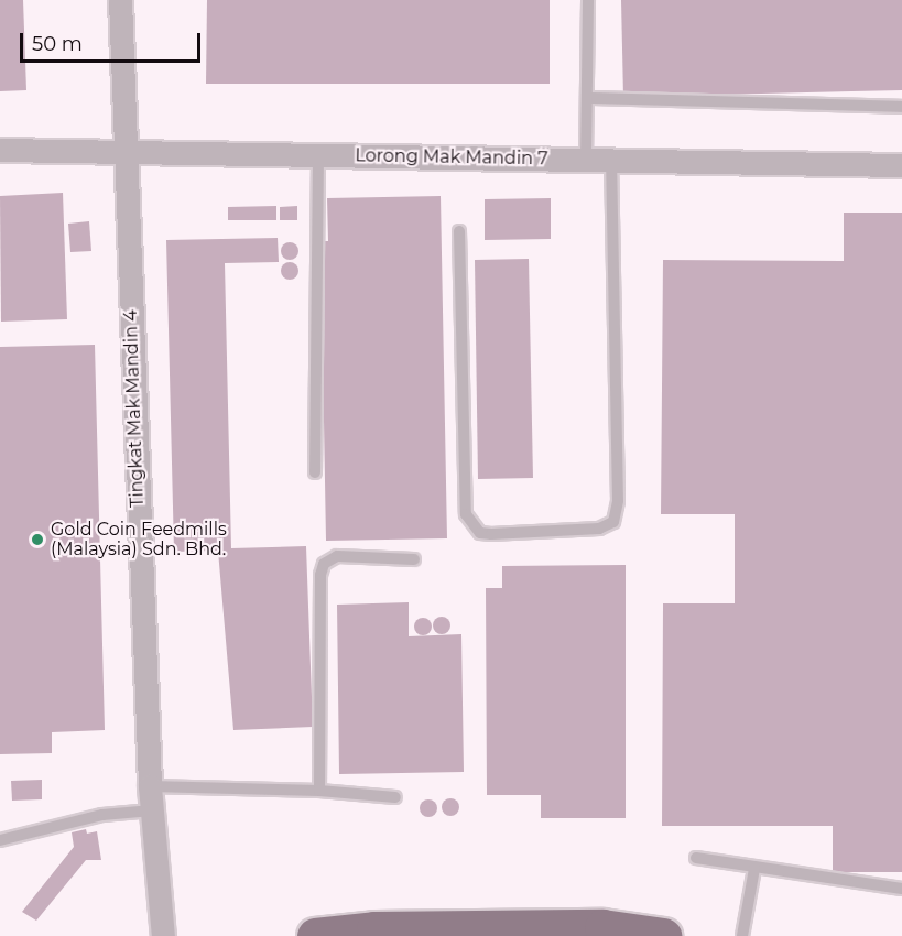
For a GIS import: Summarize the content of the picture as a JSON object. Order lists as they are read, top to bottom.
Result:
{
  "streets": {
    "street": ["Lorong Mak Mandin 7", "Tingkat Mak Mandin 4"]
  },
  "crossings": [
    ["Lorong Mak Mandin 7", "Tingkat Mak Mandin 4"]
  ],
  "places": ["Gold Coin Feedmills (Malaysia) Sdn. Bhd."],
  "scale_bar": "50 m"
}
